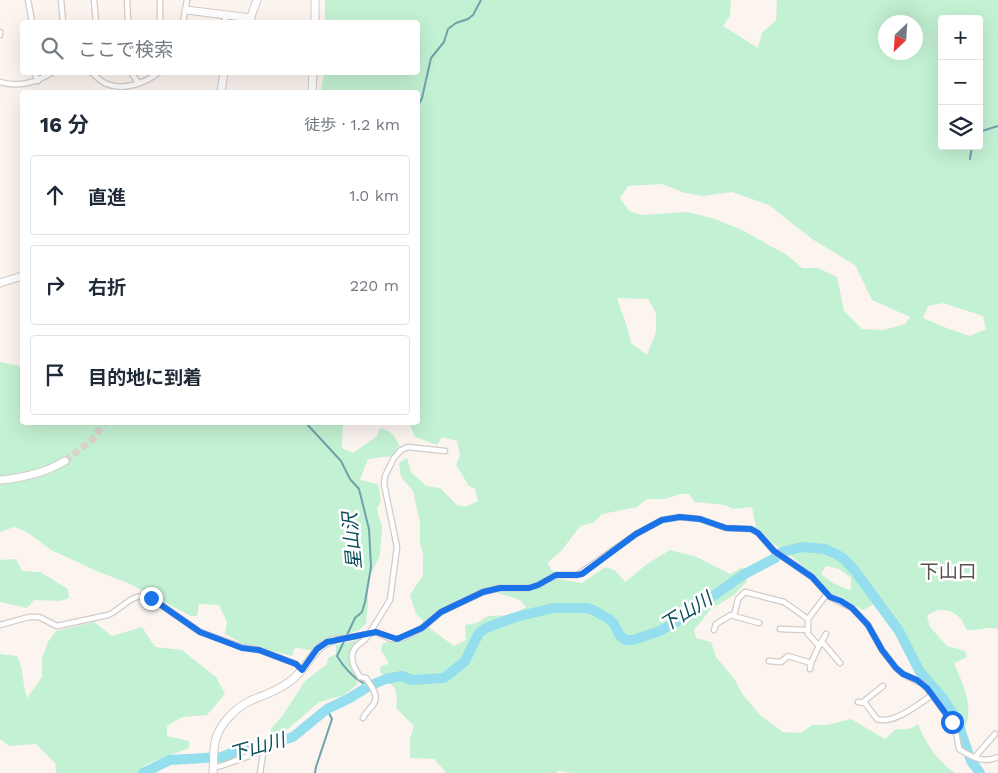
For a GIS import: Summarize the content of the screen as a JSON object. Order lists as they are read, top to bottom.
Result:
{
  "districts": ["下山口"],
  "water": ["星山沢", "下山川"],
  "north": "bottom left",
  "page": {
    "map_buttons": ["+", "−"],
    "search": "ここで検索",
    "heading": ["16 分", "徒歩 · 1.2 km"],
    "list": [
      ["直進", "1.0 km"],
      ["右折", "220 m"],
      "目的地に到着"
    ]
  }
}
